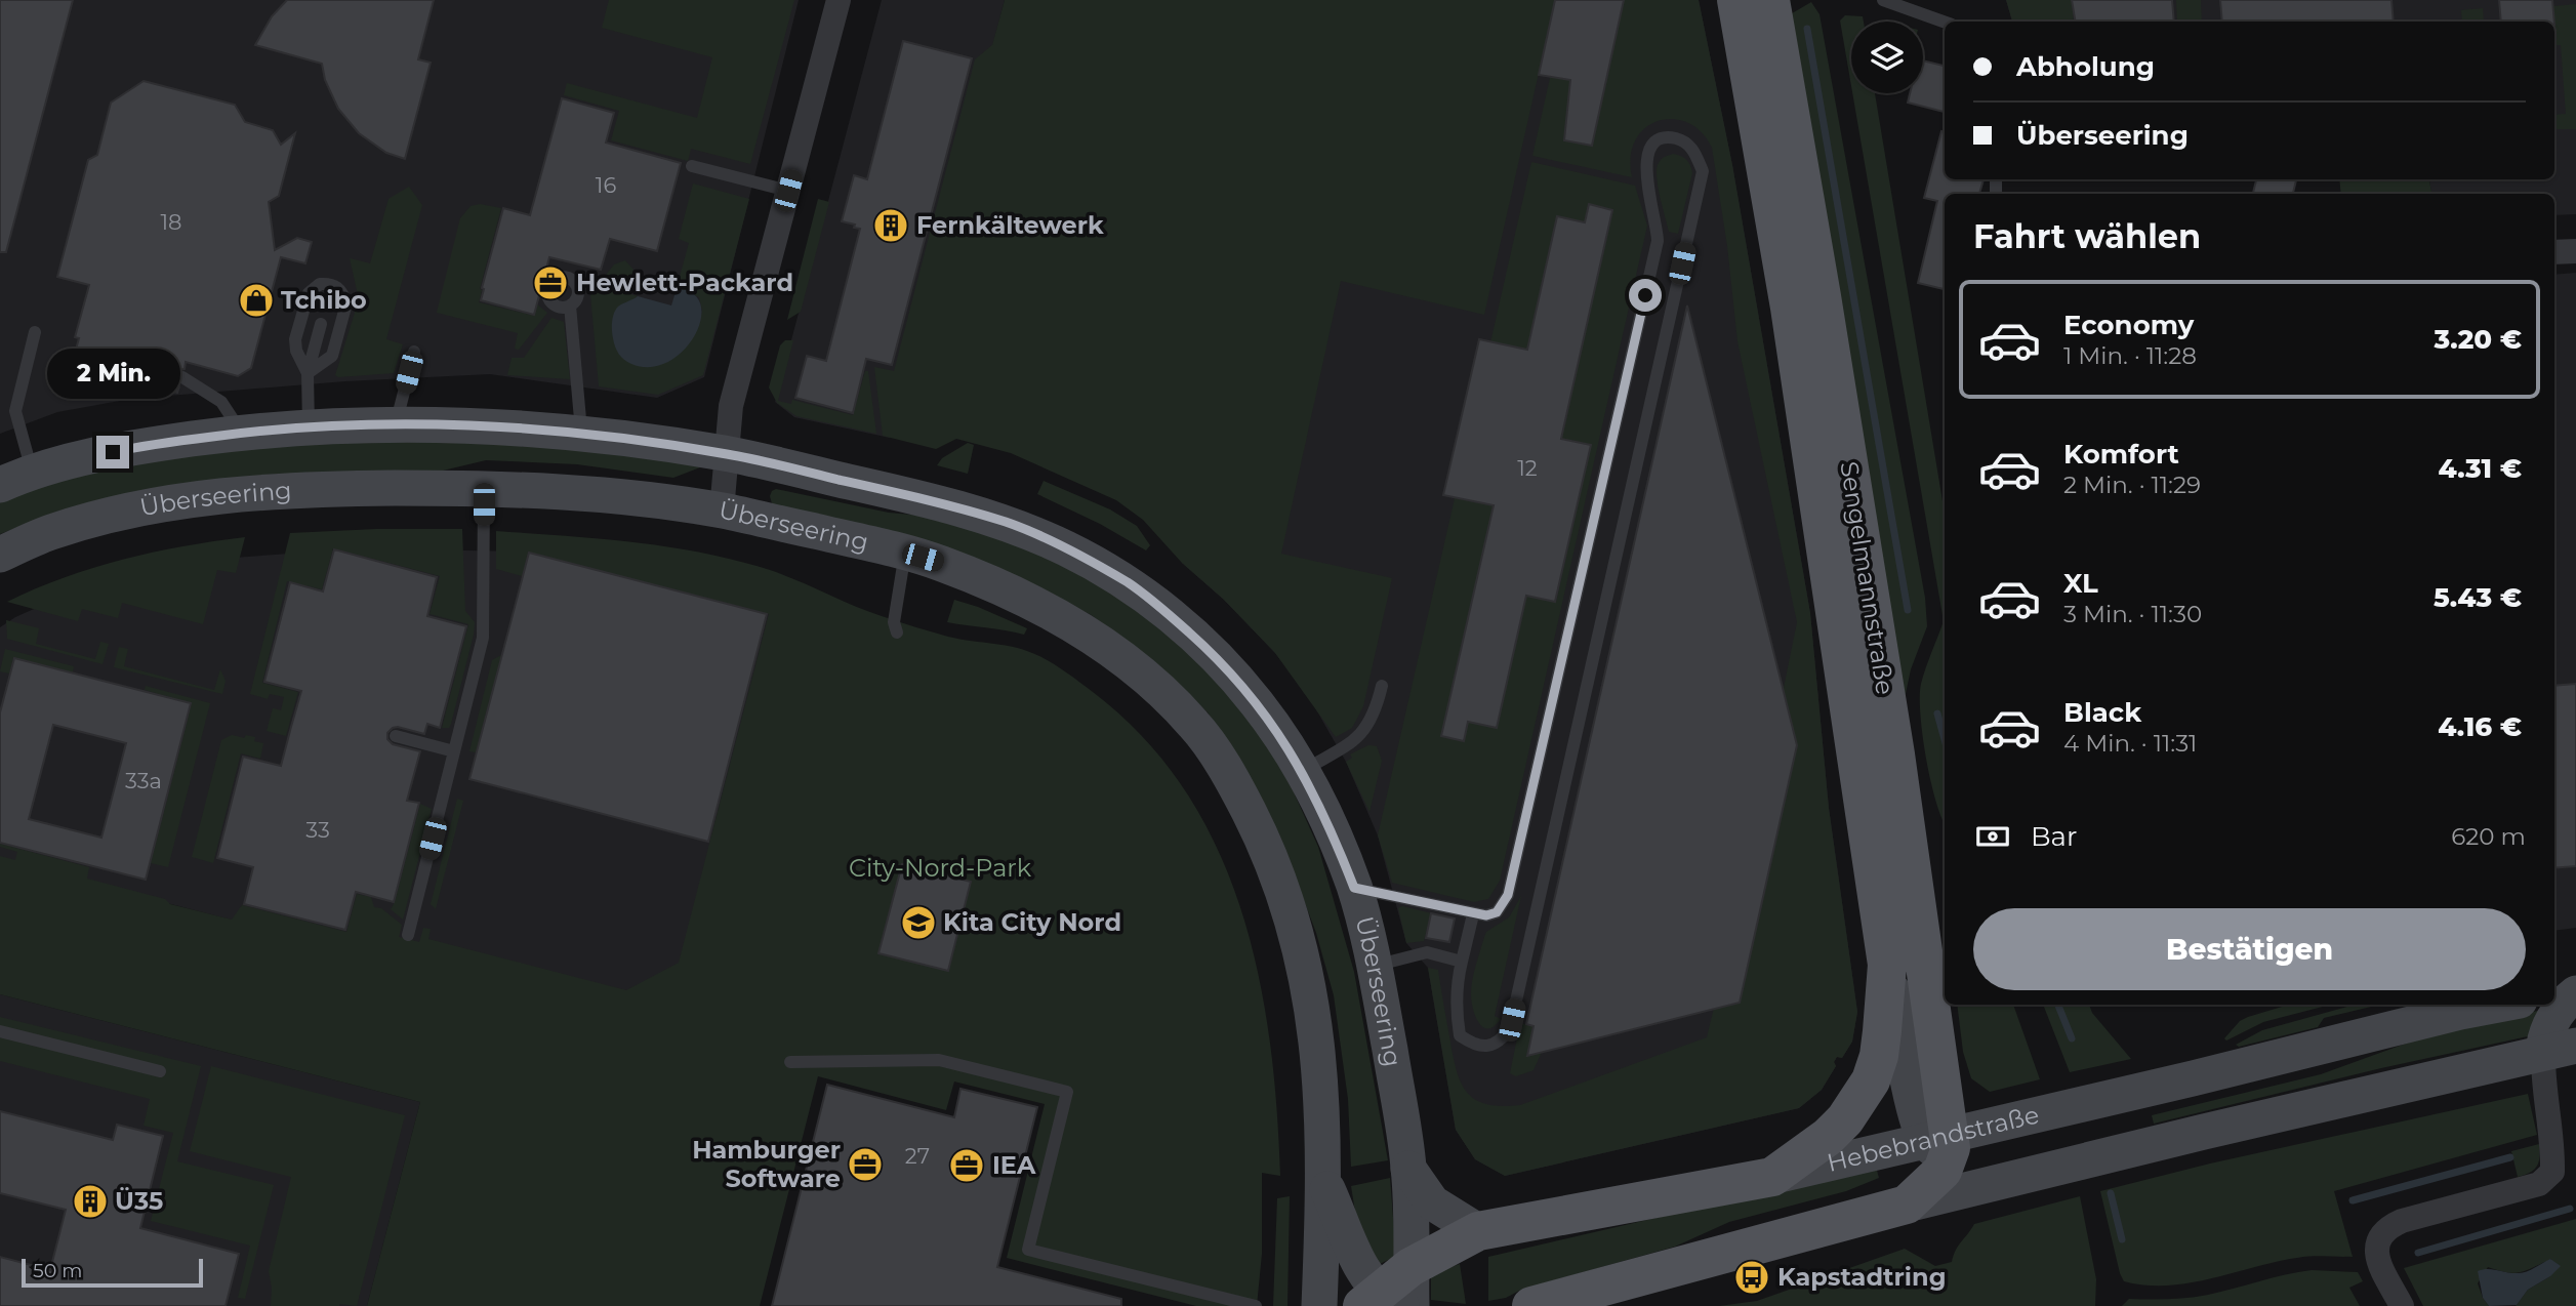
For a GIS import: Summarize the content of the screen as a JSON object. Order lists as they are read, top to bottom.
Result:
{
  "streets": {
    "main road": ["Sengelmannstraße", "Hebebrandstraße"],
    "street": ["Überseering"]
  },
  "crossings": [
    ["Überseering", "Hebebrandstraße"],
    ["Sengelmannstraße", "Hebebrandstraße"]
  ],
  "parks": ["City-Nord-Park"],
  "places": {
    "building": ["Fernkältewerk", "Ü35"],
    "office": ["Hewlett-Packard", "Hamburger Software", "IEA"],
    "shop": ["Tchibo"],
    "school or university": ["Kita City Nord"],
    "bus stop": ["Kapstadtring"]
  },
  "house_numbers": [
    "16",
    "18",
    "12",
    "33a",
    "33",
    "27"
  ],
  "scale_bar": "50 m",
  "page": {
    "banner": ["Abholung", "Überseering"],
    "heading": "Fahrt wählen",
    "list": [
      {
        "name": "Economy",
        "note": "1 Min. · 11:28",
        "value": "3.20 €"
      },
      {
        "name": "Komfort",
        "note": "2 Min. · 11:29",
        "value": "4.31 €"
      },
      {
        "name": "XL",
        "note": "3 Min. · 11:30",
        "value": "5.43 €"
      },
      {
        "name": "Black",
        "note": "4 Min. · 11:31",
        "value": "4.16 €"
      }
    ],
    "bubble": "2 Min.",
    "pay": ["Bar", "620 m"],
    "buttons": "Bestätigen",
    "scale": "50 m"
  }
}
